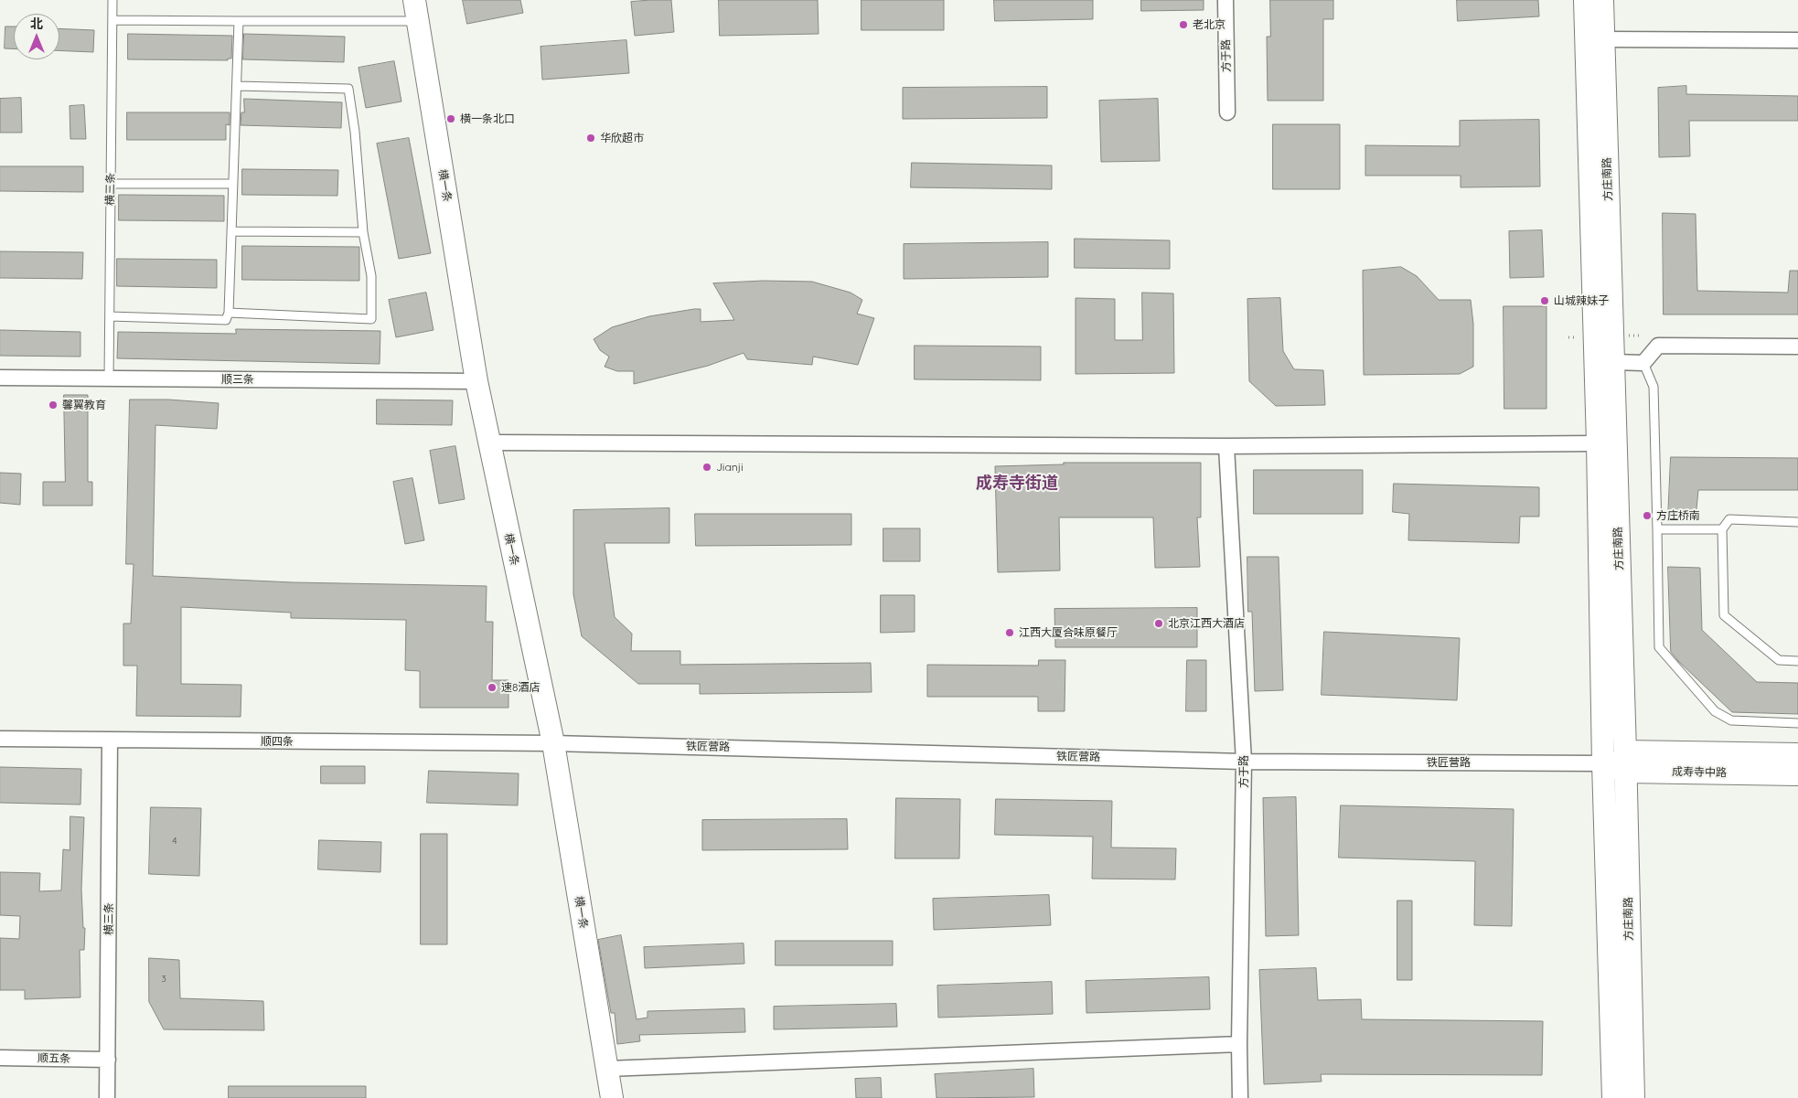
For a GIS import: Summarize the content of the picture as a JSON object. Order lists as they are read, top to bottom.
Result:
{
  "streets": {
    "main road": ["方庄南路", "横一条", "成寿寺中路"],
    "street": [
      "方于路",
      "横三条",
      "顺三条",
      "顺四条",
      "铁匠营路",
      "顺五条"
    ]
  },
  "crossings": [
    ["方于路", "铁匠营路"],
    ["方庄南路", "铁匠营路"],
    ["方庄南路", "成寿寺中路"],
    ["横一条", "顺三条"],
    ["横一条", "顺四条"],
    ["横一条", "铁匠营路"],
    ["横三条", "顺三条"],
    ["横三条", "顺四条"],
    ["横三条", "顺五条"],
    ["顺四条", "铁匠营路"],
    ["铁匠营路", "成寿寺中路"]
  ],
  "districts": ["成寿寺街道"],
  "places": [
    "老北京",
    "横一条北口",
    "华欣超市",
    "山城辣妹子",
    "馨翼教育",
    "Jianji",
    "方庄桥南",
    "北京江西大酒店",
    "江西大厦合味原餐厅",
    "速8酒店"
  ],
  "house_numbers": ["4", "3"],
  "north": "top"
}
